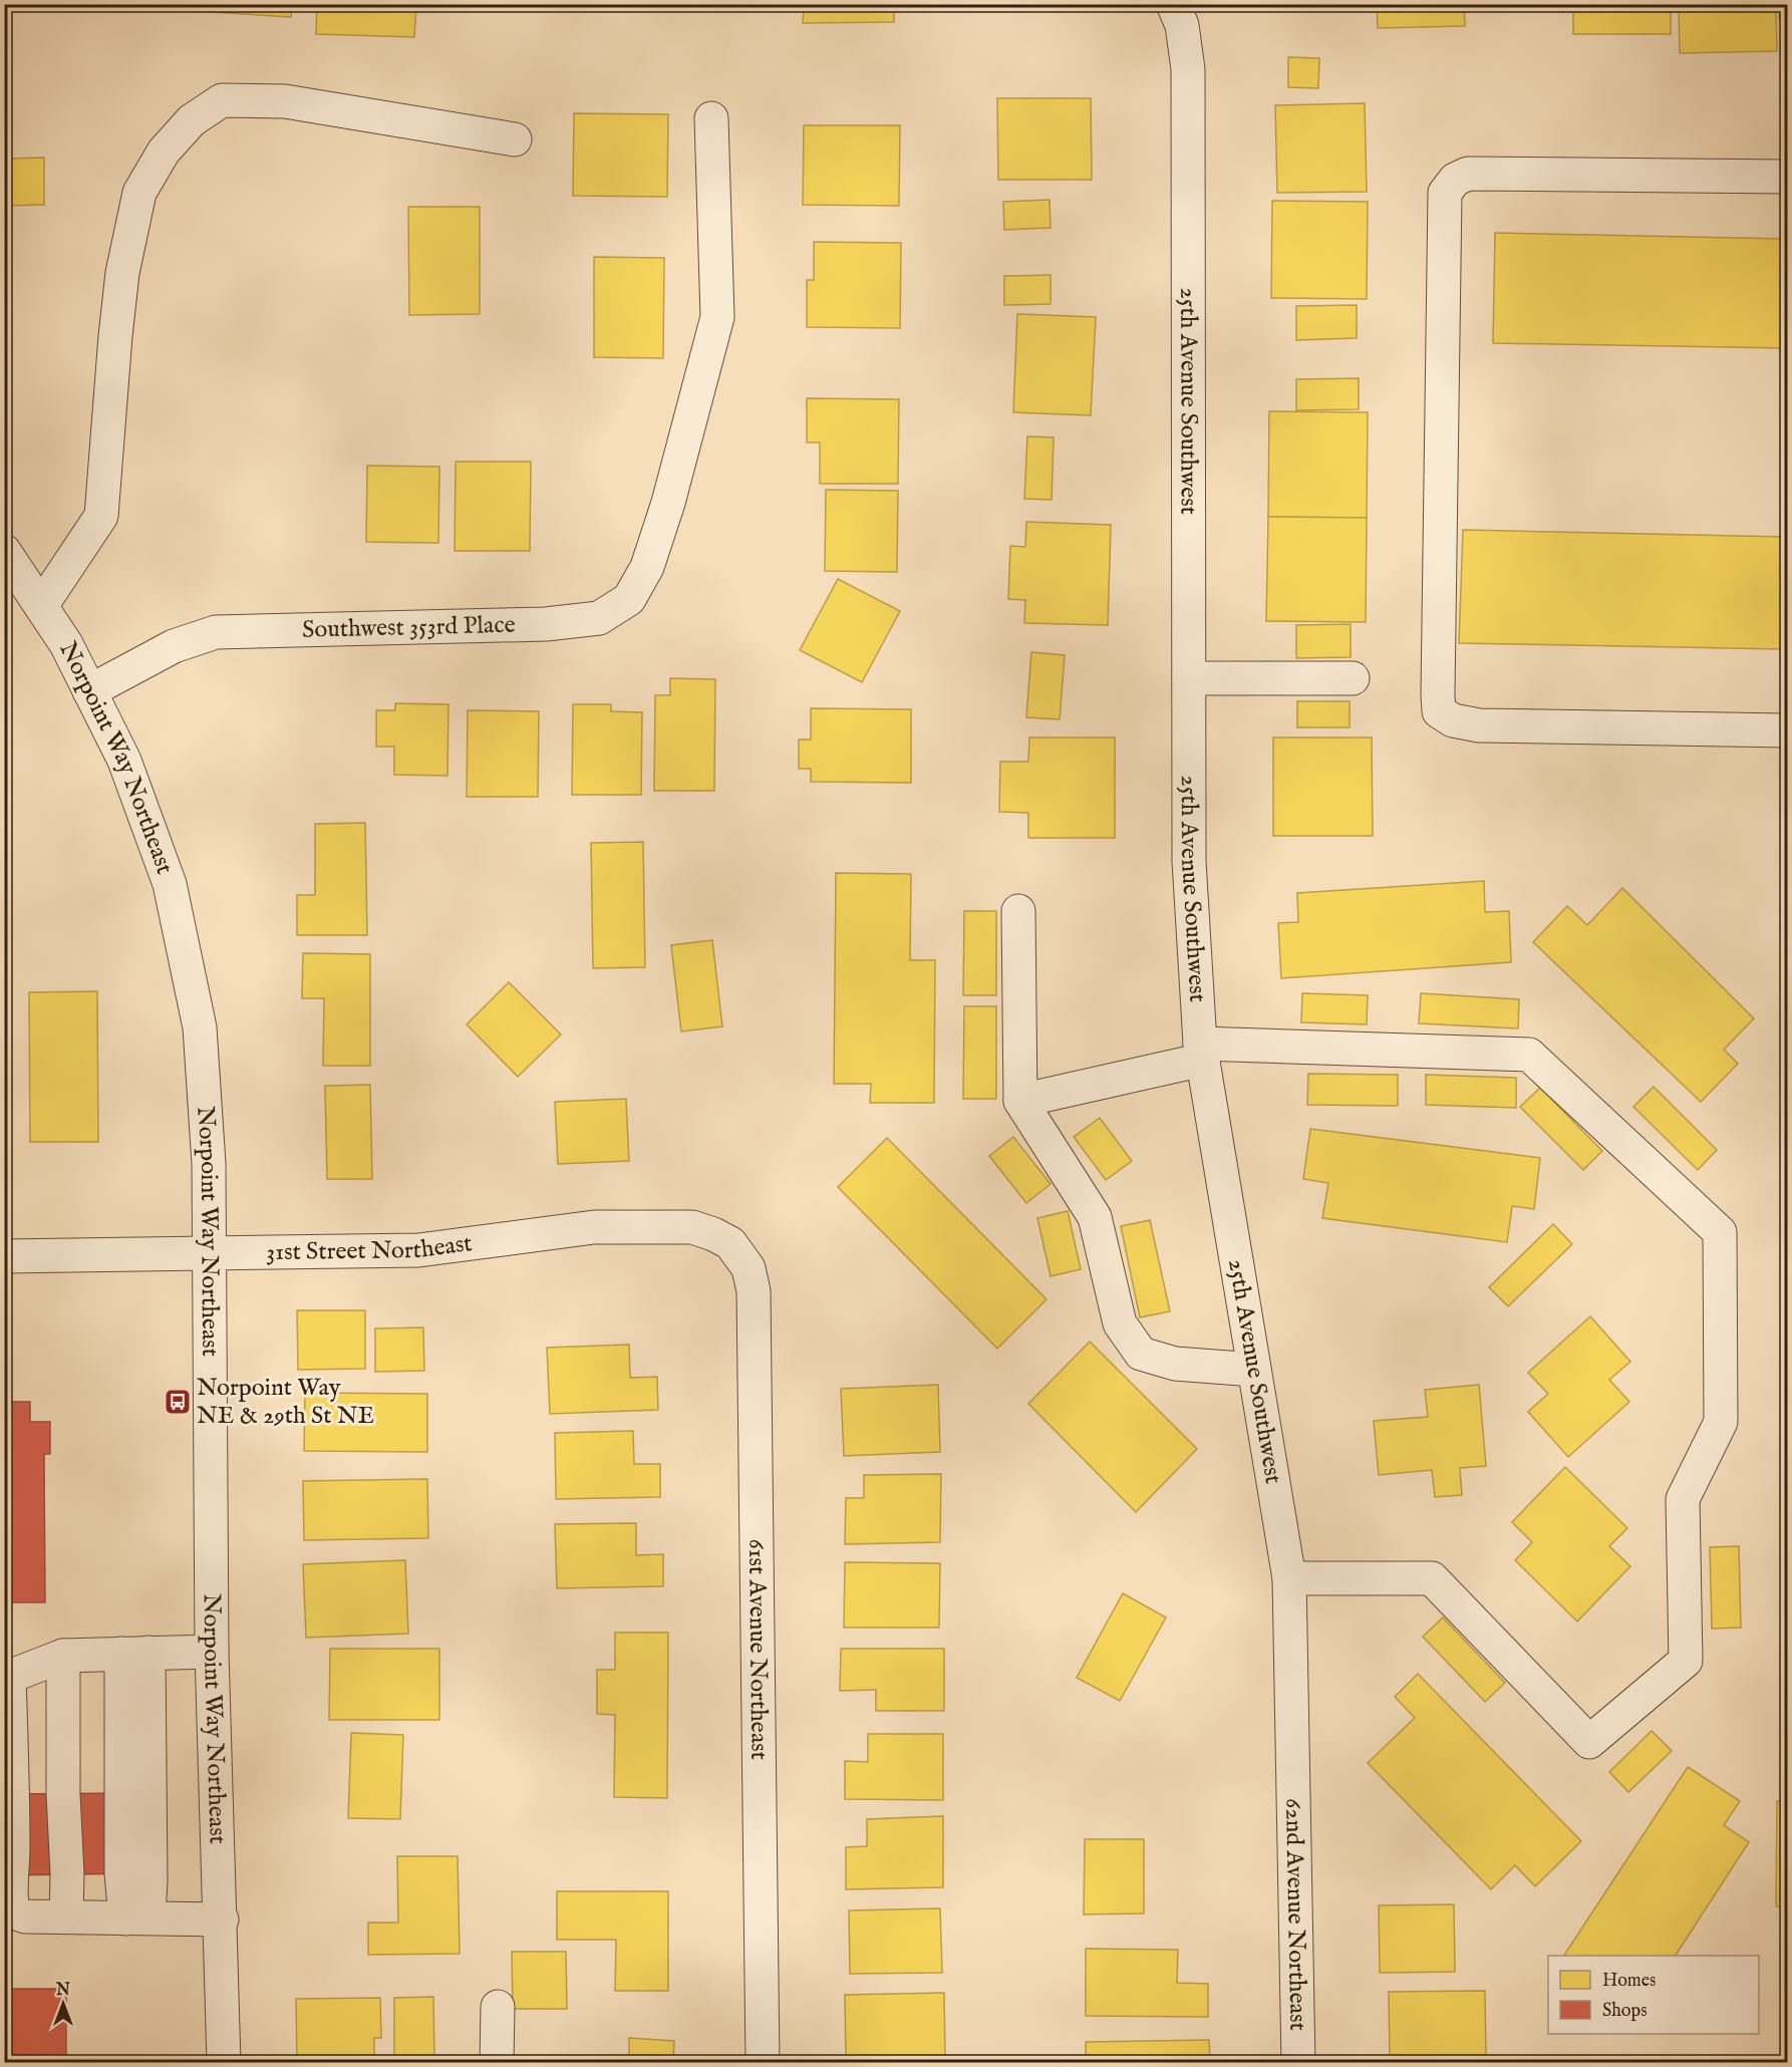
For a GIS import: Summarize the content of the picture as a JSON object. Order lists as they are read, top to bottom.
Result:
{
  "streets": {
    "street": [
      "25th Avenue Southwest",
      "Southwest 353rd Place",
      "Norpoint Way Northeast",
      "31st Street Northeast",
      "61st Avenue Northeast",
      "62nd Avenue Northeast"
    ]
  },
  "crossings": [
    ["25th Avenue Southwest", "62nd Avenue Northeast"],
    ["Southwest 353rd Place", "Norpoint Way Northeast"],
    ["Norpoint Way Northeast", "31st Street Northeast"],
    ["31st Street Northeast", "61st Avenue Northeast"]
  ],
  "places": {
    "bus stop": ["Norpoint Way NE & 29th St NE"]
  },
  "legend": ["Homes", "Shops"],
  "north": "top"
}
